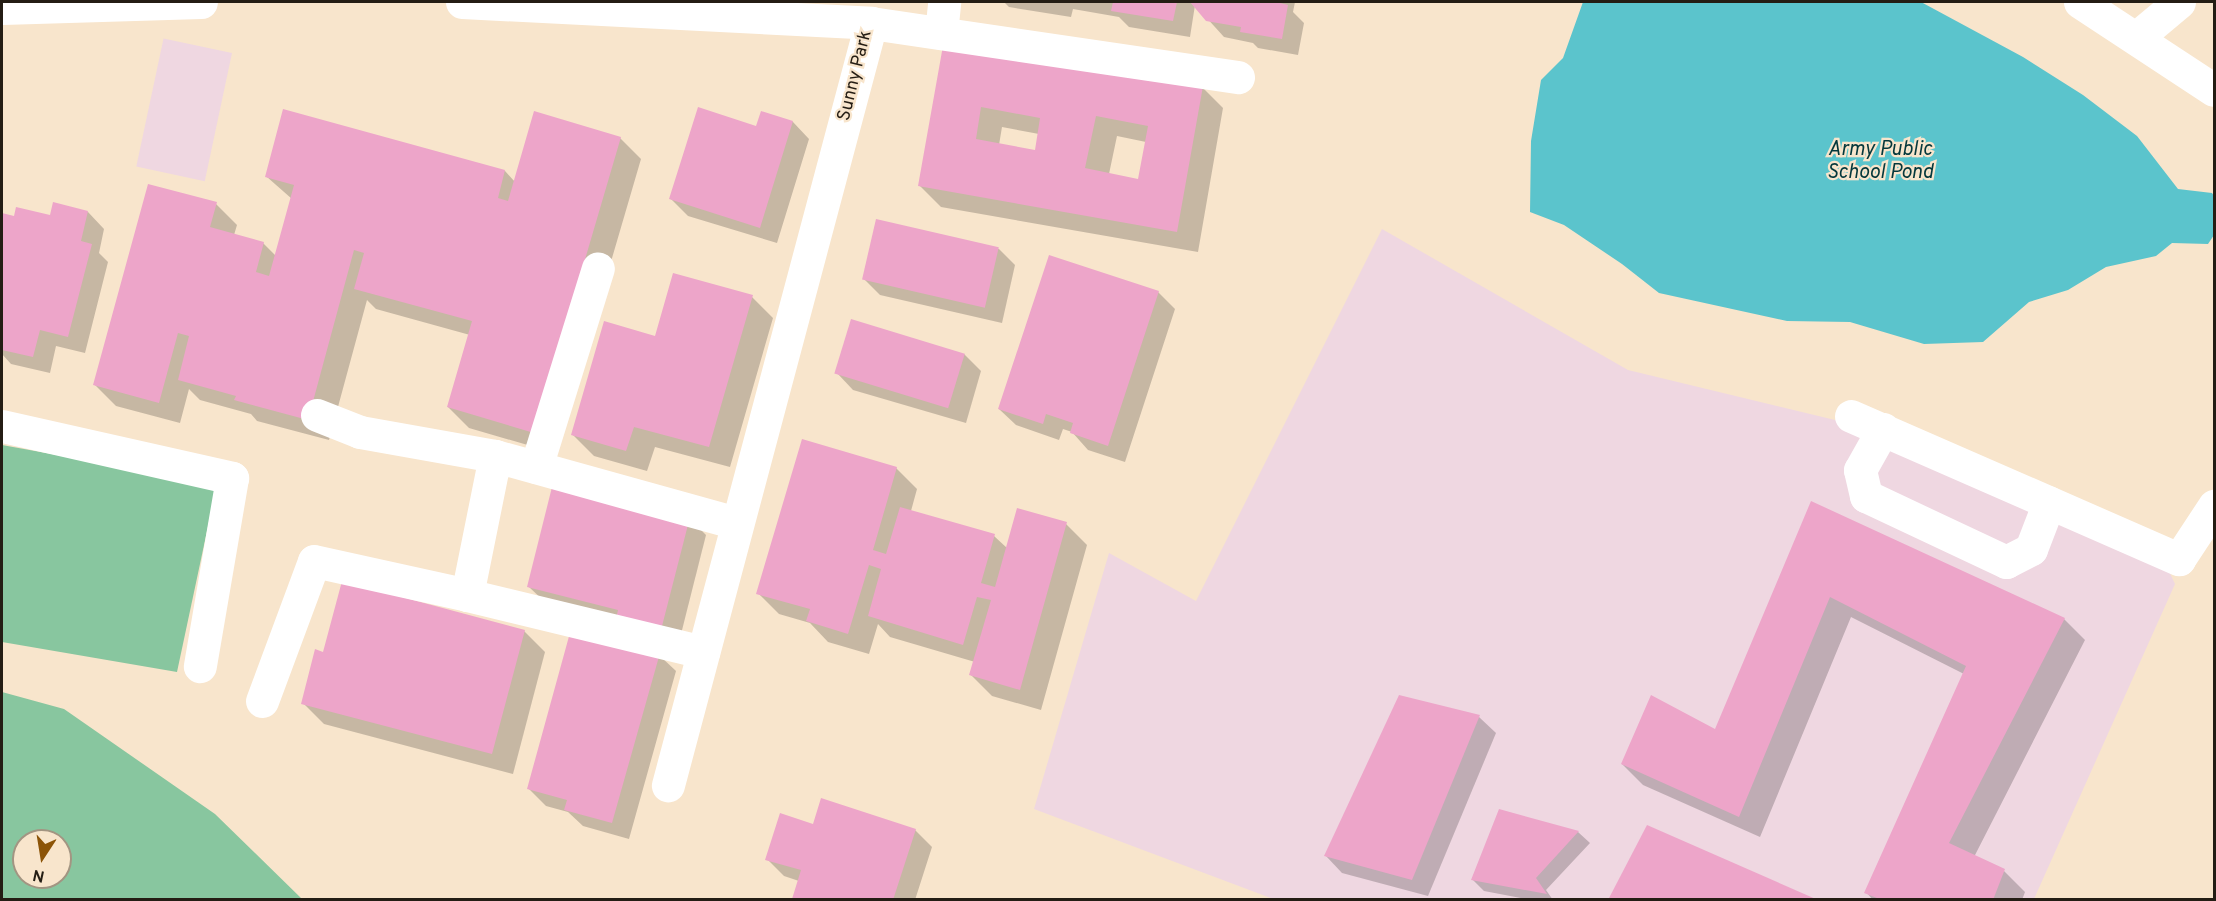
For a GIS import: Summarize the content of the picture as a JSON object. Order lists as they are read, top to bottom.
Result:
{
  "streets": {
    "street": ["Sunny Park"]
  },
  "water": ["Army Public School Pond"],
  "north": "bottom"
}
